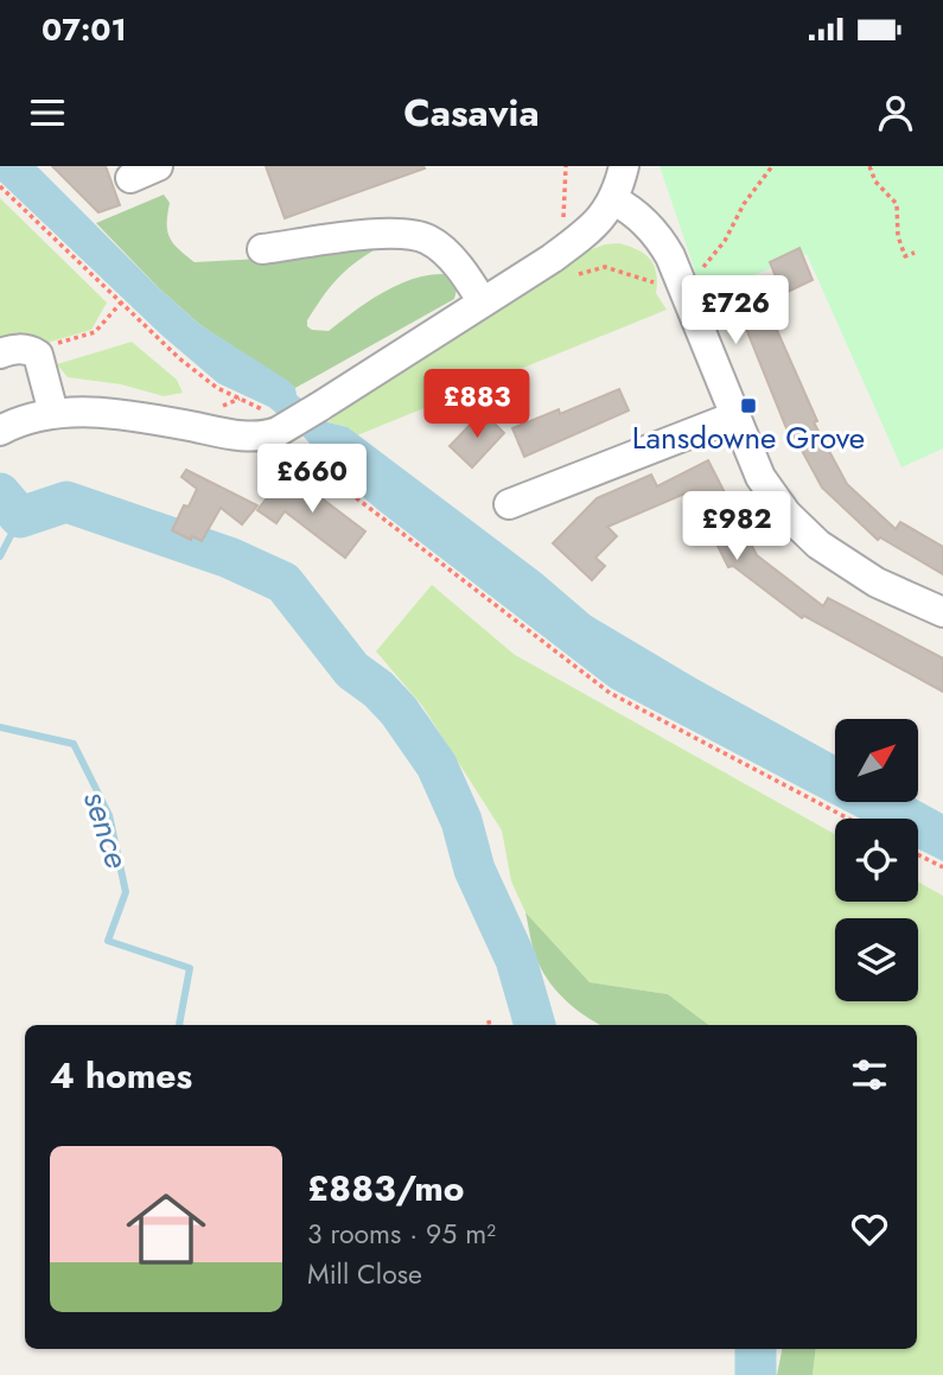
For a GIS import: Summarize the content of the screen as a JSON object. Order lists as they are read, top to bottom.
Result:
{
  "water": ["sence"],
  "places": {
    "transit": ["Lansdowne Grove"]
  },
  "north": "top right",
  "page": {
    "status": "07:01",
    "header": "Casavia",
    "price": [
      "£726",
      "£883",
      "£660",
      "£982"
    ],
    "heading": "4 homes",
    "list": [
      {
        "name": "£883/mo",
        "note": "3 rooms · 95 m² · Mill Close"
      }
    ]
  }
}
